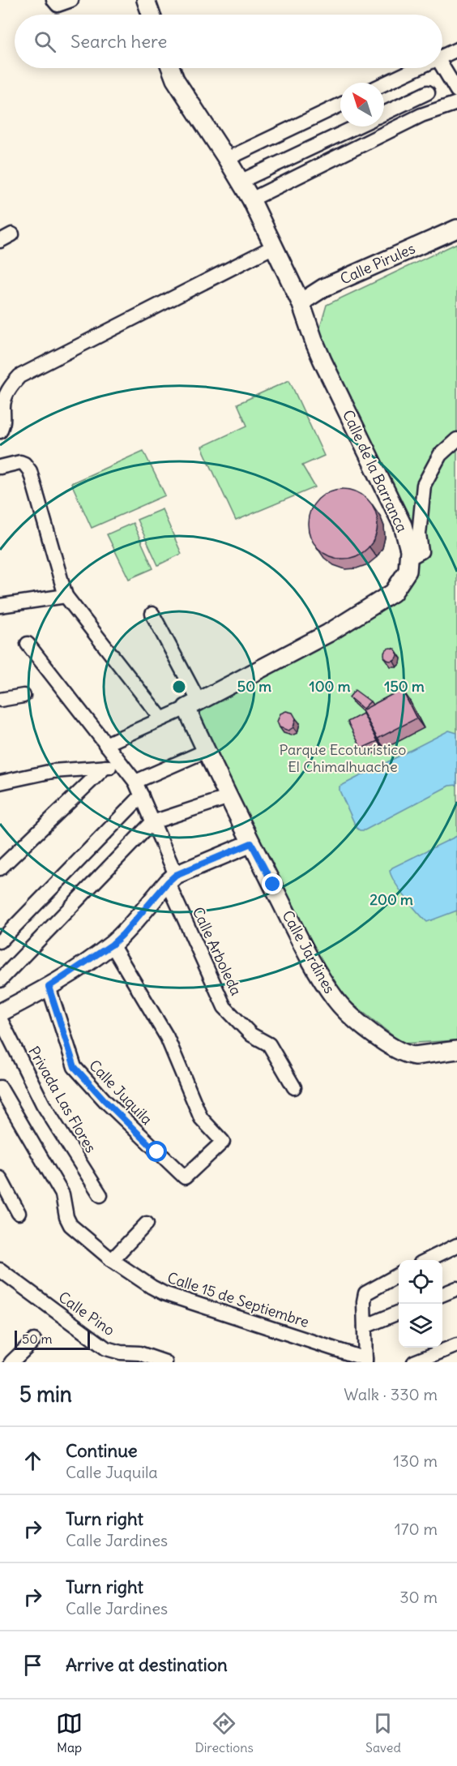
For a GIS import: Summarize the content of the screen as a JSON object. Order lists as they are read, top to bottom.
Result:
{
  "streets": {
    "main road": ["Calle Pirules", "Calle de la Barranca", "Calle Jardines"],
    "street": [
      "Calle Arboleda",
      "Calle Juquila",
      "Privada Las Flores",
      "Calle 15 de Septiembre",
      "Calle Pino"
    ]
  },
  "crossings": [
    ["Calle Pirules", "Calle de la Barranca"]
  ],
  "parks": ["Parque Ecoturístico El Chimalhuache"],
  "scale_bar": "50 m",
  "north": "top left",
  "page": {
    "search": "Search here",
    "scale": "50 m",
    "heading": ["5 min", "Walk · 330 m"],
    "list": [
      ["Continue", "Calle Juquila", "130 m"],
      ["Turn right", "Calle Jardines", "170 m"],
      ["Turn right", "Calle Jardines", "30 m"],
      "Arrive at destination"
    ],
    "nav": ["Map", "Directions", "Saved"]
  },
  "rings": [
    "50 m",
    "100 m",
    "150 m",
    "200 m"
  ]
}
